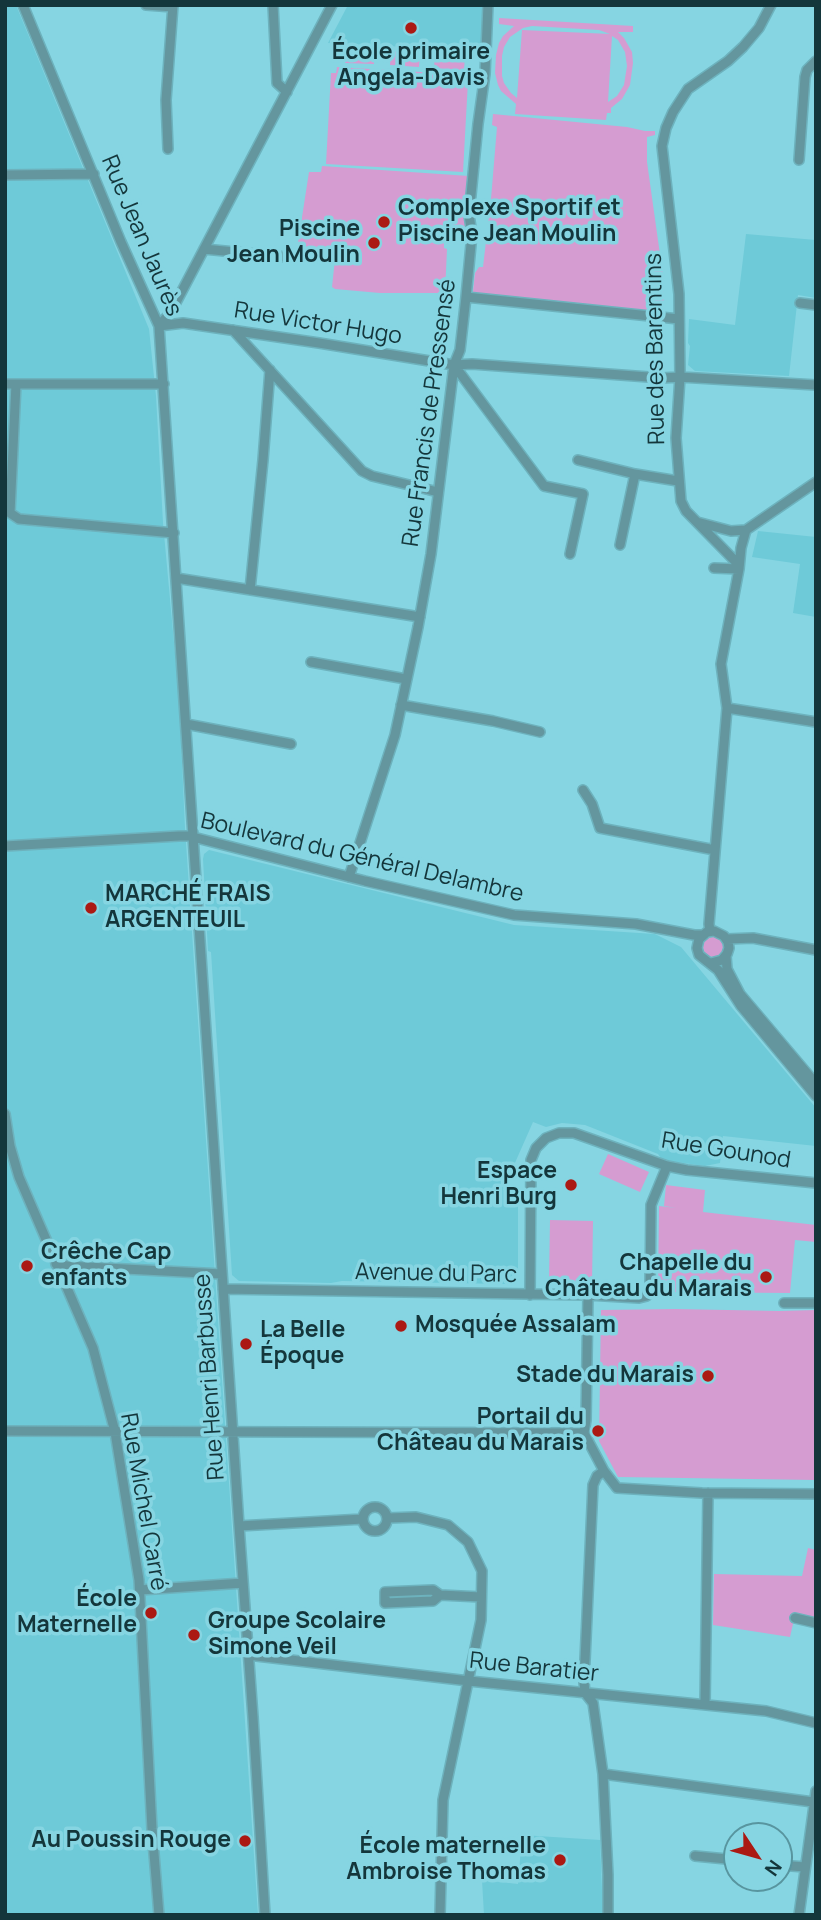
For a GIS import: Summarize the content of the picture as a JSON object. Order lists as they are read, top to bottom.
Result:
{
  "streets": {
    "street": [
      "Rue Jean Jaurès",
      "Rue Victor Hugo",
      "Rue des Barentins",
      "Rue Francis de Pressensé",
      "Boulevard du Général Delambre",
      "Rue Gounod",
      "Avenue du Parc",
      "Rue Henri Barbusse",
      "Rue Michel Carré",
      "Rue Baratier"
    ]
  },
  "crossings": [
    ["Rue Jean Jaurès", "Rue Victor Hugo"],
    ["Rue Jean Jaurès", "Rue Henri Barbusse"],
    ["Rue Victor Hugo", "Rue des Barentins"],
    ["Rue Victor Hugo", "Rue Francis de Pressensé"],
    ["Rue Francis de Pressensé", "Boulevard du Général Delambre"],
    ["Boulevard du Général Delambre", "Rue Henri Barbusse"],
    ["Rue Gounod", "Avenue du Parc"],
    ["Avenue du Parc", "Rue Henri Barbusse"],
    ["Rue Henri Barbusse", "Rue Baratier"]
  ],
  "places": [
    "École primaire Angela-Davis",
    "Complexe Sportif et Piscine Jean Moulin",
    "Piscine Jean Moulin",
    "MARCHÉ FRAIS ARGENTEUIL",
    "Espace Henri Burg",
    "Crêche Cap enfants",
    "Chapelle du Château du Marais",
    "Mosquée Assalam",
    "La Belle Époque",
    "Stade du Marais",
    "Portail du Château du Marais",
    "École Maternelle",
    "Groupe Scolaire Simone Veil",
    "Au Poussin Rouge",
    "École maternelle Ambroise Thomas"
  ],
  "north": "bottom right"
}
